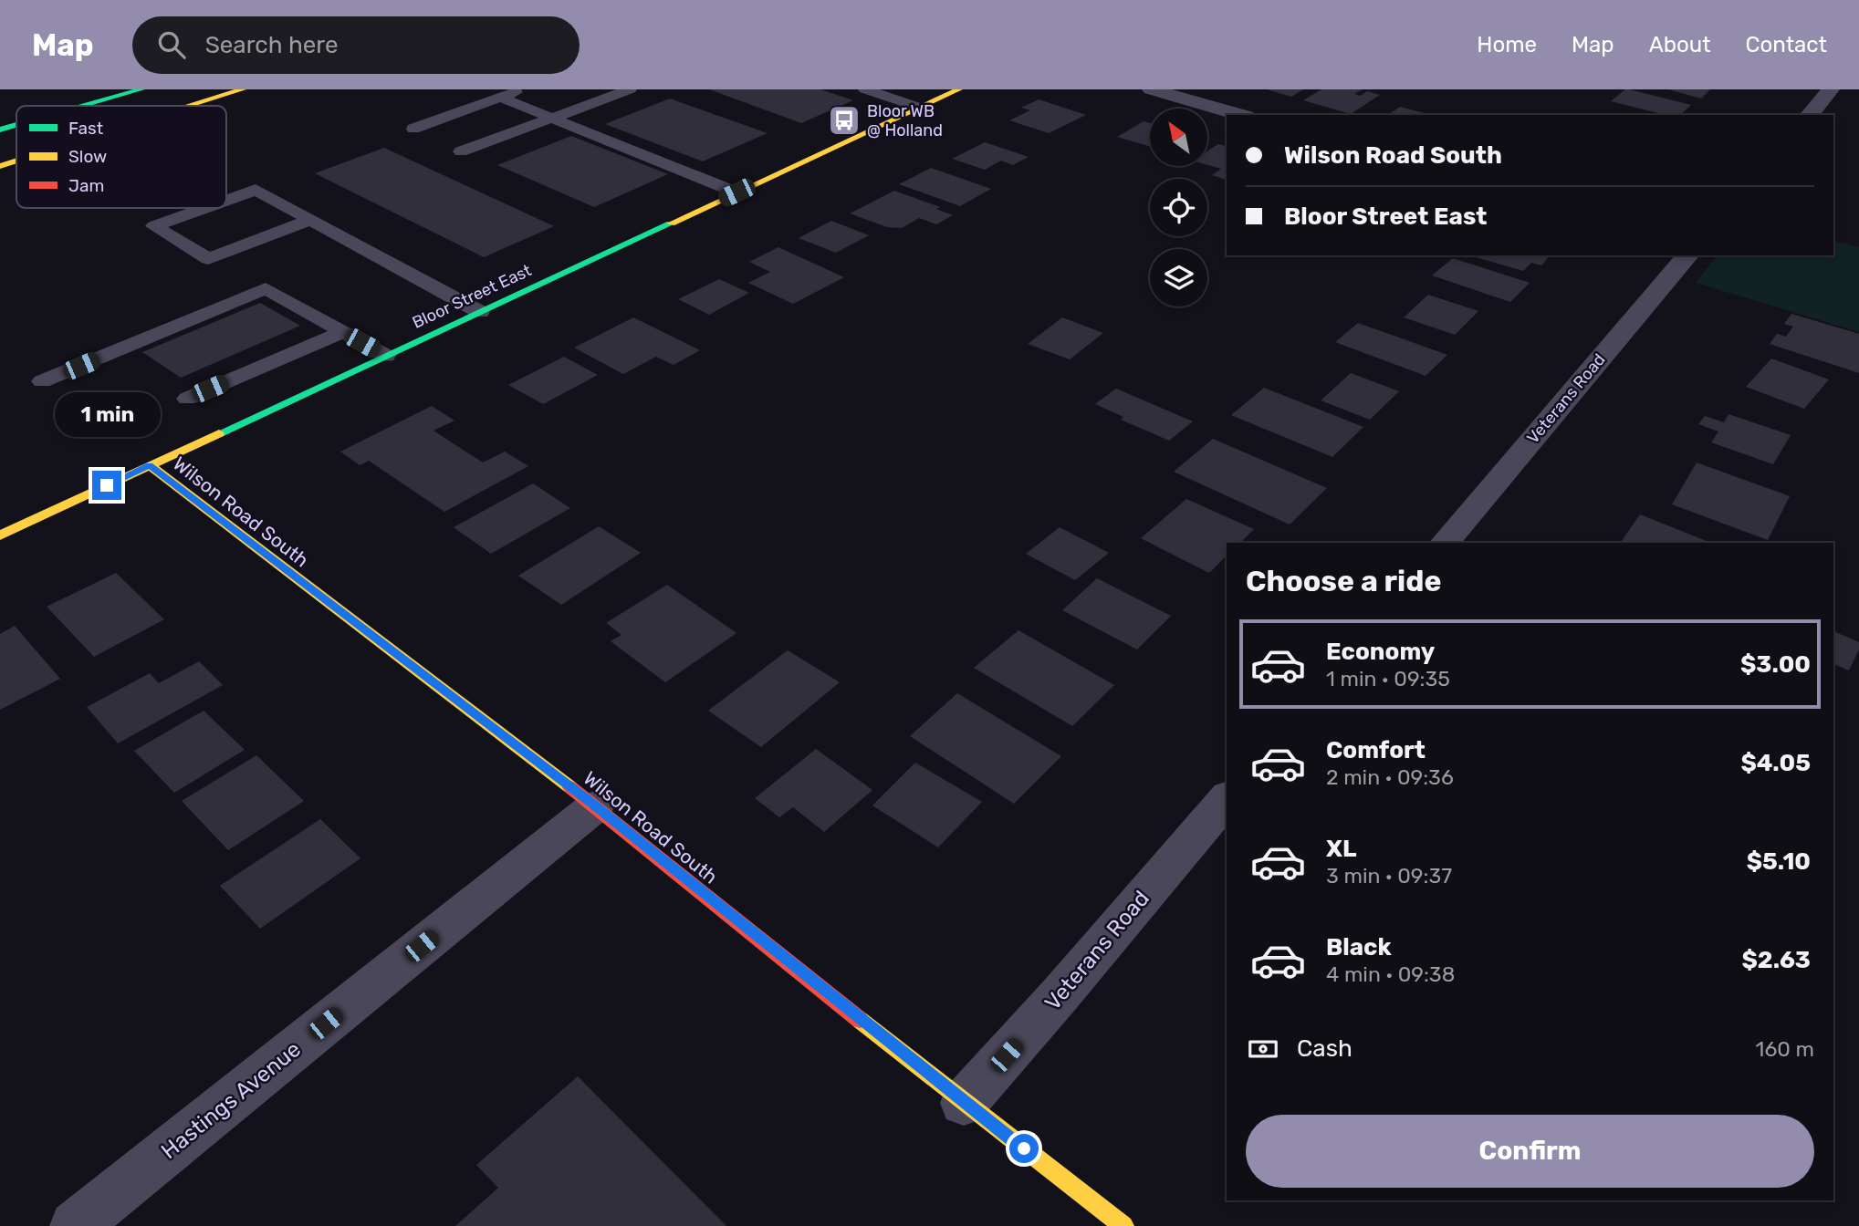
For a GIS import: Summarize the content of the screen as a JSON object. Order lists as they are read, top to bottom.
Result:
{
  "streets": {
    "main road": ["Bloor Street East", "Wilson Road South"],
    "street": ["Veterans Road", "Hastings Avenue"]
  },
  "crossings": [
    ["Bloor Street East", "Wilson Road South"],
    ["Veterans Road", "Wilson Road South"],
    ["Wilson Road South", "Hastings Avenue"]
  ],
  "places": {
    "bus stop": ["Bloor WB @ Holland"]
  },
  "legend": ["Fast", "Slow", "Jam"],
  "north": "top left",
  "page": {
    "header": "Map",
    "search": "Search here",
    "nav": [
      "Home",
      "Map",
      "About",
      "Contact"
    ],
    "banner": ["Wilson Road South", "Bloor Street East"],
    "bubble": "1 min",
    "heading": "Choose a ride",
    "list": [
      {
        "name": "Economy",
        "note": "1 min · 09:35",
        "value": "$3.00"
      },
      {
        "name": "Comfort",
        "note": "2 min · 09:36",
        "value": "$4.05"
      },
      {
        "name": "XL",
        "note": "3 min · 09:37",
        "value": "$5.10"
      },
      {
        "name": "Black",
        "note": "4 min · 09:38",
        "value": "$2.63"
      }
    ],
    "pay": ["Cash", "160 m"],
    "buttons": "Confirm"
  }
}
